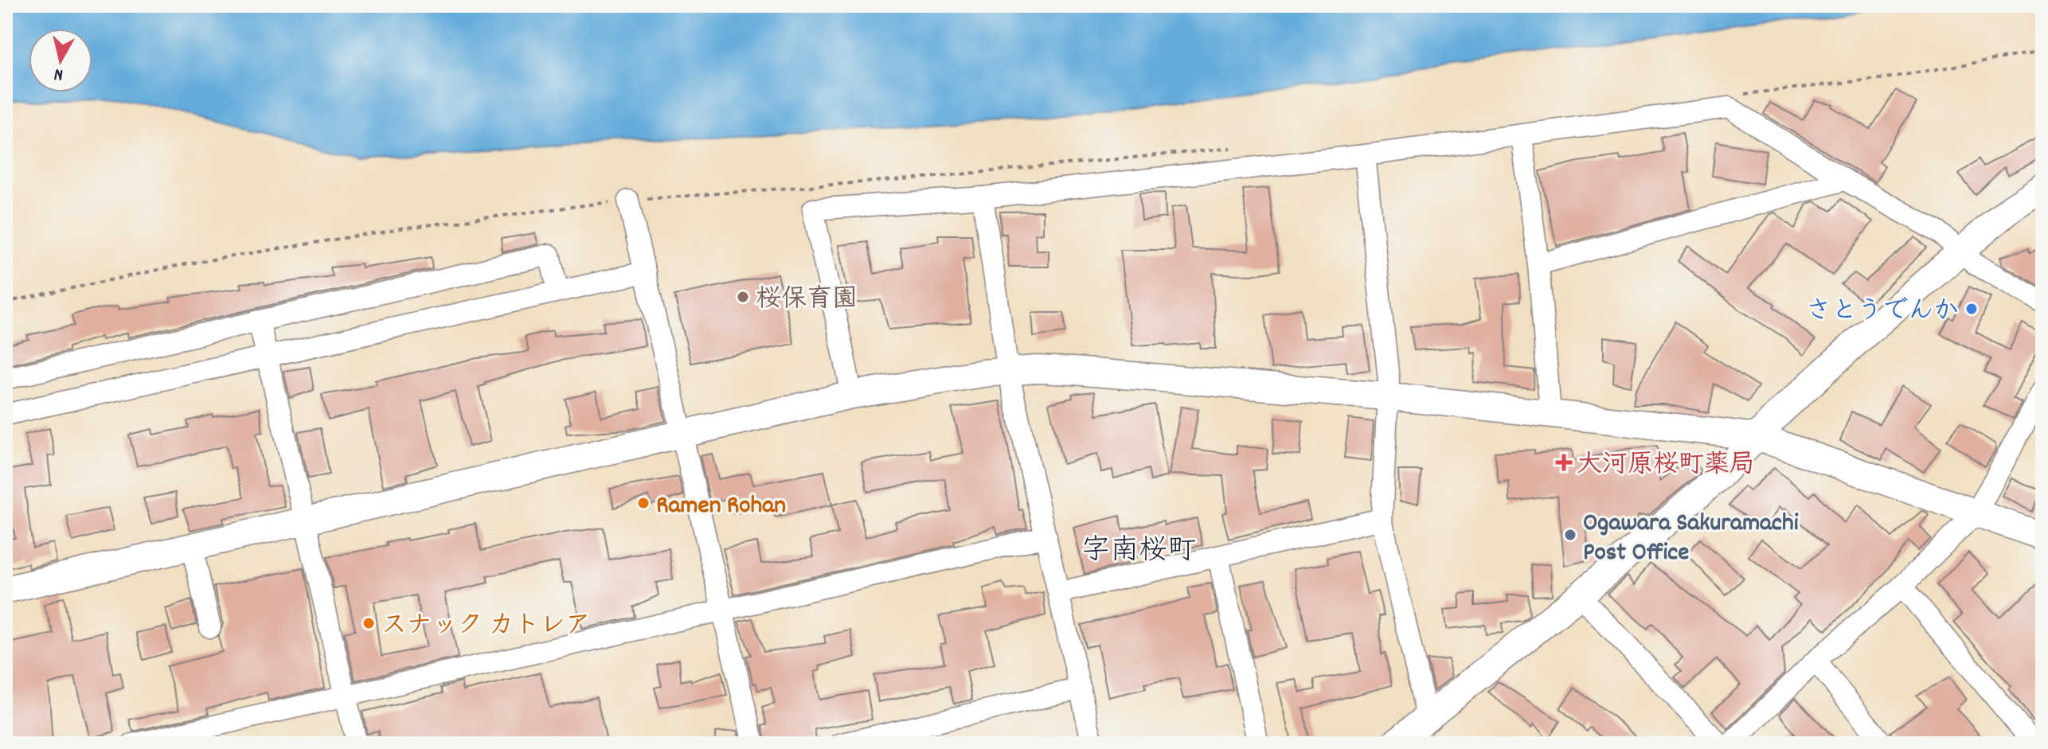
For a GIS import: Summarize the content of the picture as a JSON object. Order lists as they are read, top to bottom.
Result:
{
  "districts": ["字南桜町"],
  "places": {
    "other": [
      "桜保育園",
      "さとうでんか",
      "Ramen Rohan",
      "Ogawara Sakuramachi Post Office",
      "スナック カトレア"
    ],
    "health": ["大河原桜町薬局"]
  },
  "north": "bottom"
}
